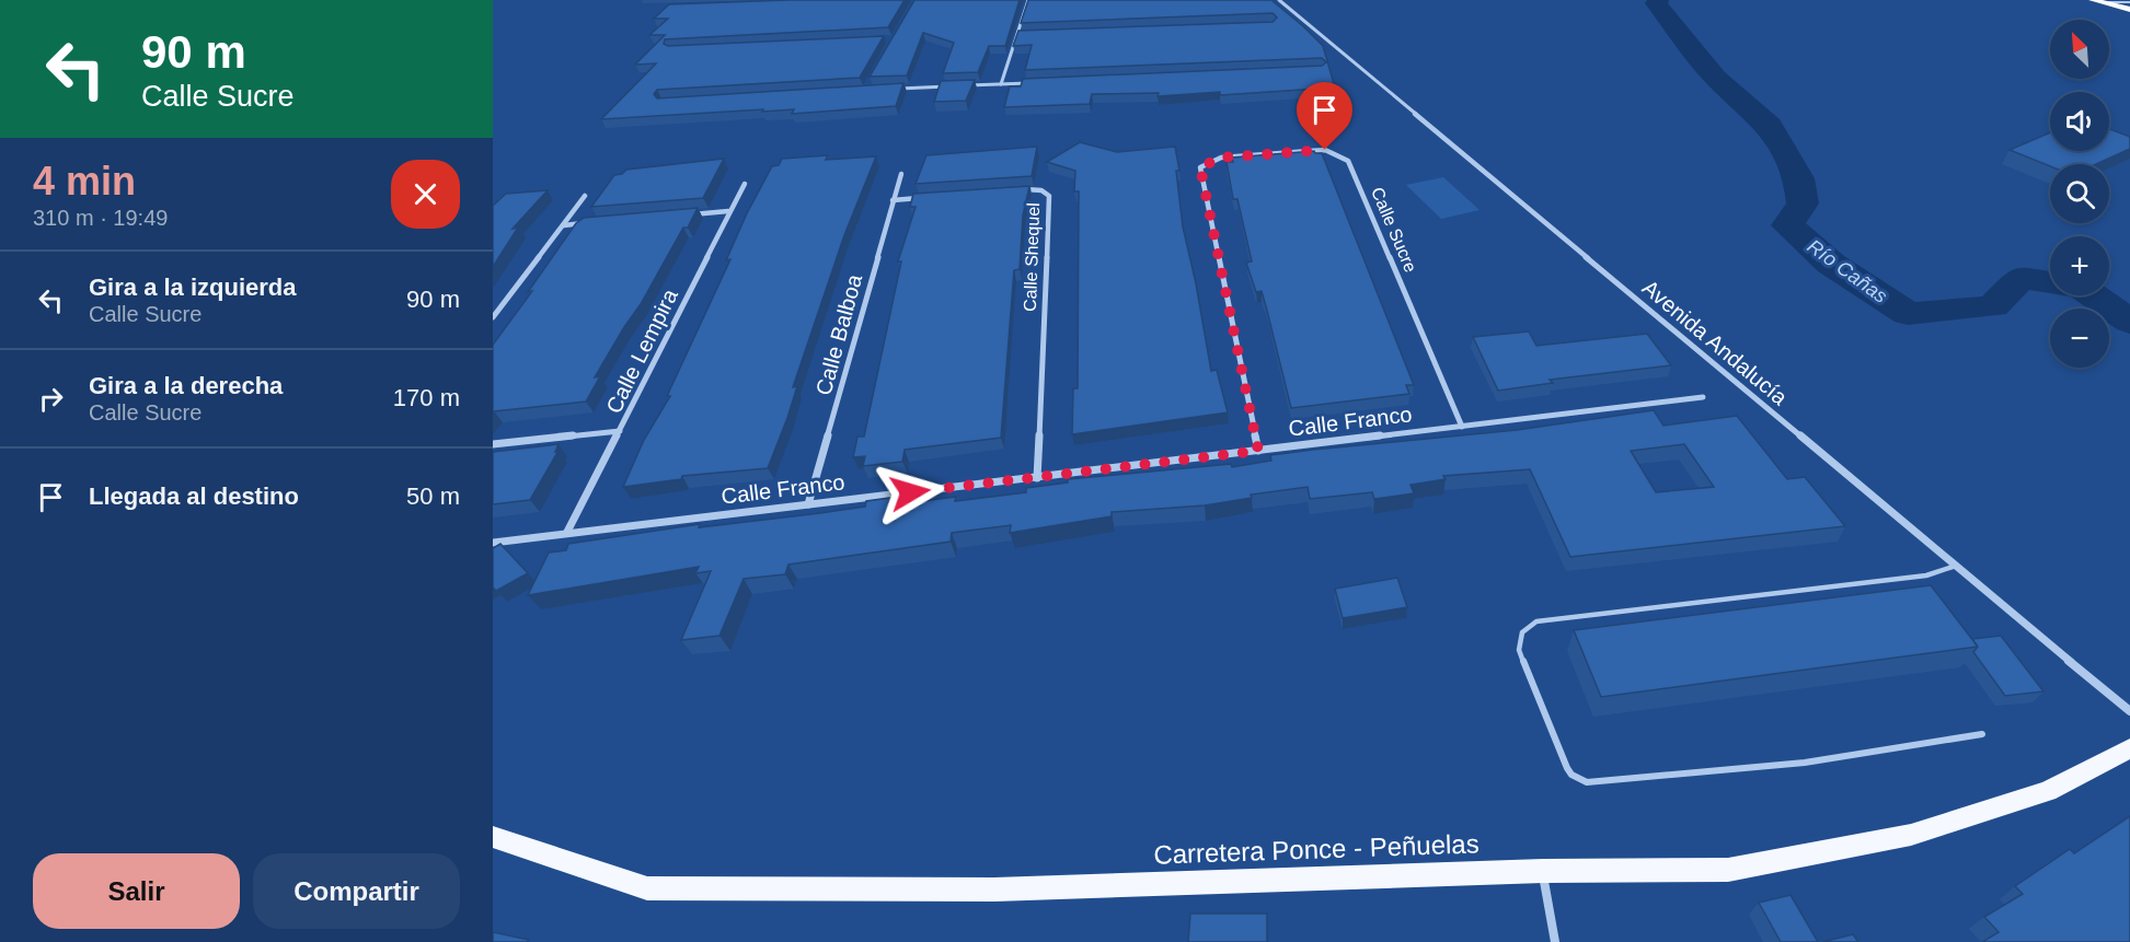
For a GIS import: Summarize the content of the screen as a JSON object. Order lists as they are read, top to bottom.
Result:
{
  "streets": {
    "main road": ["Carretera Ponce - Peñuelas"],
    "street": [
      "Calle Sucre",
      "Calle Shequel",
      "Calle Balboa",
      "Avenida Andalucía",
      "Calle Lempira",
      "Calle Franco"
    ]
  },
  "crossings": [
    ["Calle Sucre", "Calle Franco"],
    ["Calle Shequel", "Calle Franco"],
    ["Calle Balboa", "Calle Franco"],
    ["Calle Lempira", "Calle Franco"]
  ],
  "water": ["Río Cañas"],
  "north": "top left",
  "page": {
    "turn": ["90 m", "Calle Sucre"],
    "map_buttons": ["+", "−"],
    "heading": ["4 min", "310 m · 19:49"],
    "list": [
      {
        "name": "Gira a la izquierda",
        "note": "Calle Sucre",
        "value": "90 m"
      },
      {
        "name": "Gira a la derecha",
        "note": "Calle Sucre",
        "value": "170 m"
      },
      {
        "name": "Llegada al destino",
        "value": "50 m"
      }
    ],
    "buttons": ["Salir", "Compartir"]
  }
}
